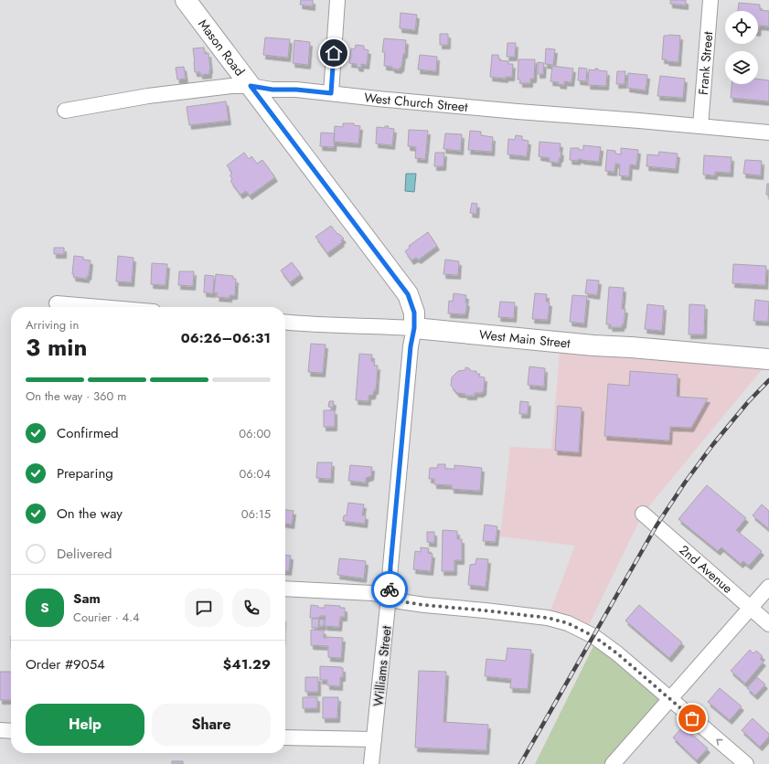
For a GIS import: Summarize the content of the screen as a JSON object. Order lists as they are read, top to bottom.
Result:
{
  "streets": {
    "main road": ["Mason Road", "West Main Street"],
    "street": [
      "Frank Street",
      "West Church Street",
      "2nd Avenue",
      "Williams Street"
    ]
  },
  "crossings": [
    ["Mason Road", "West Church Street"],
    ["Mason Road", "West Main Street"],
    ["Mason Road", "Williams Street"],
    ["Frank Street", "West Church Street"],
    ["West Main Street", "Williams Street"]
  ],
  "page": {
    "heading": ["3 min", "Arriving in", "06:26–06:31"],
    "panel": [
      "Sam",
      "Courier · 4.4",
      "Order #9054",
      "$41.29"
    ],
    "bar": "On the way · 360 m",
    "list": [
      ["Confirmed", "06:00"],
      ["Preparing", "06:04"],
      ["On the way", "06:15"],
      "Delivered"
    ],
    "round": "S",
    "buttons": ["Help", "Share"]
  }
}
